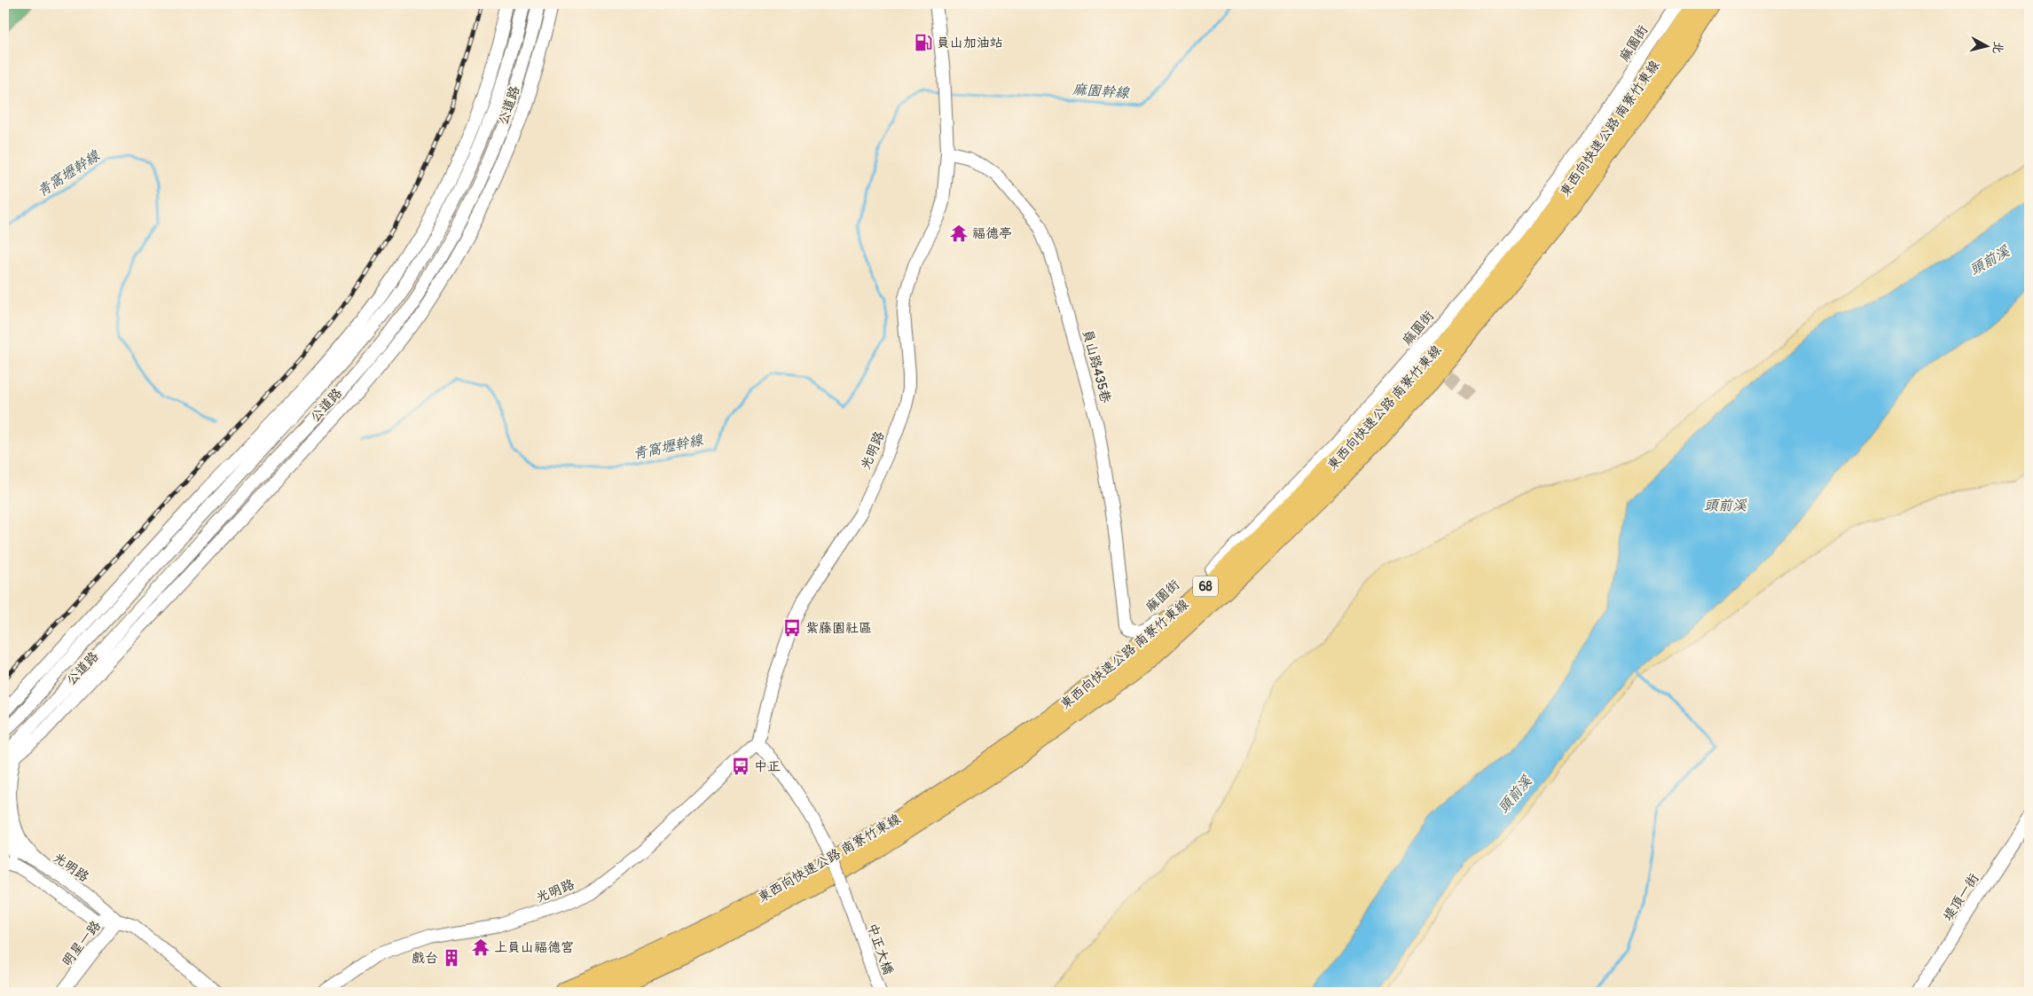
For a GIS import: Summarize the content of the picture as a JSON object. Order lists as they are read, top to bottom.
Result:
{
  "streets": {
    "highway": ["東西向快速公路 南寮竹東線", "68"],
    "street": [
      "麻園街",
      "公道路",
      "員山路435巷",
      "光明路",
      "堤頂一街",
      "明星一路",
      "中正大橋"
    ]
  },
  "crossings": [
    ["麻園街", "員山路435巷"],
    ["公道路", "光明路"],
    ["員山路435巷", "光明路"],
    ["光明路", "明星一路"],
    ["光明路", "中正大橋"]
  ],
  "water": ["麻園幹線", "青窩壢幹線", "頭前溪"],
  "places": {
    "fuel station": ["員山加油站"],
    "temple": ["福德亭", "上員山福德宮"],
    "bus stop": ["紫藤園社區", "中正"],
    "building": ["戲台"]
  },
  "north": "right"
}
